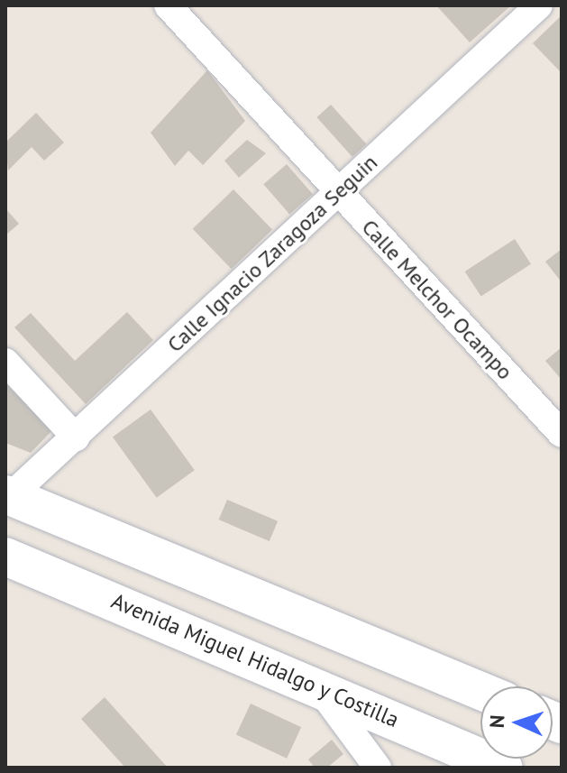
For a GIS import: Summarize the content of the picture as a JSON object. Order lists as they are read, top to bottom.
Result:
{
  "streets": {
    "main road": ["Avenida Miguel Hidalgo y Costilla"],
    "street": ["Calle Ignacio Zaragoza Seguin", "Calle Melchor Ocampo"]
  },
  "crossings": [
    ["Calle Ignacio Zaragoza Seguin", "Calle Melchor Ocampo"]
  ],
  "north": "left"
}
